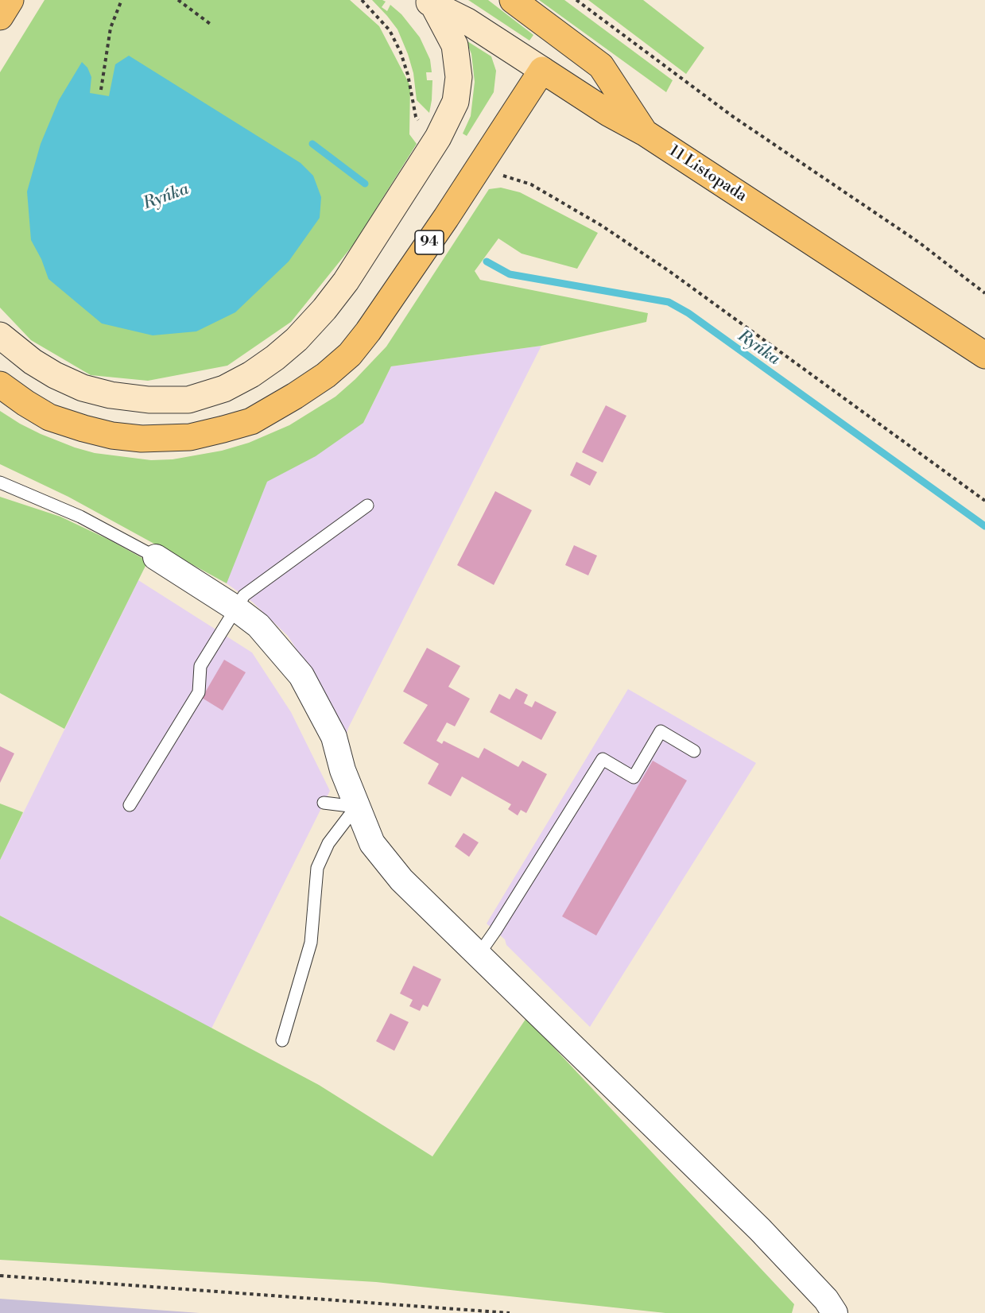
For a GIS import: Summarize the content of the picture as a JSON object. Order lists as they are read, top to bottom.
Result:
{
  "streets": {
    "main road": ["11 Listopada", "94"]
  },
  "crossings": [
    ["11 Listopada", "94"]
  ],
  "water": ["Ryńka"]
}
